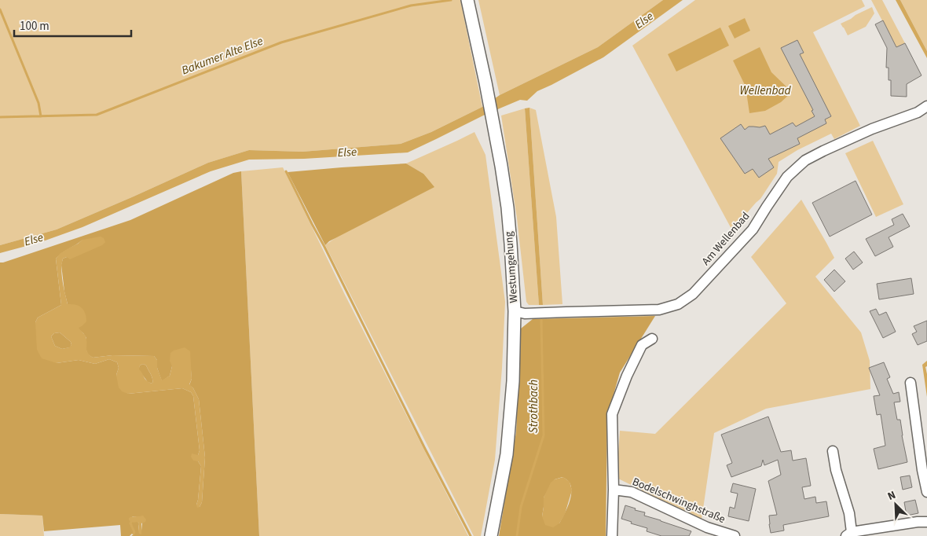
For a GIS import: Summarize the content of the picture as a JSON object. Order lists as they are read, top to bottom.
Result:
{
  "streets": {
    "main road": ["Westumgehung"],
    "street": ["Am Wellenbad", "Bodelschwinghstraße"]
  },
  "crossings": [
    ["Am Wellenbad", "Westumgehung"]
  ],
  "water": [
    "Else",
    "Bakumer Alte Else",
    "Wellenbad",
    "Strothbach"
  ],
  "scale_bar": "100 m",
  "north": "top left"
}
